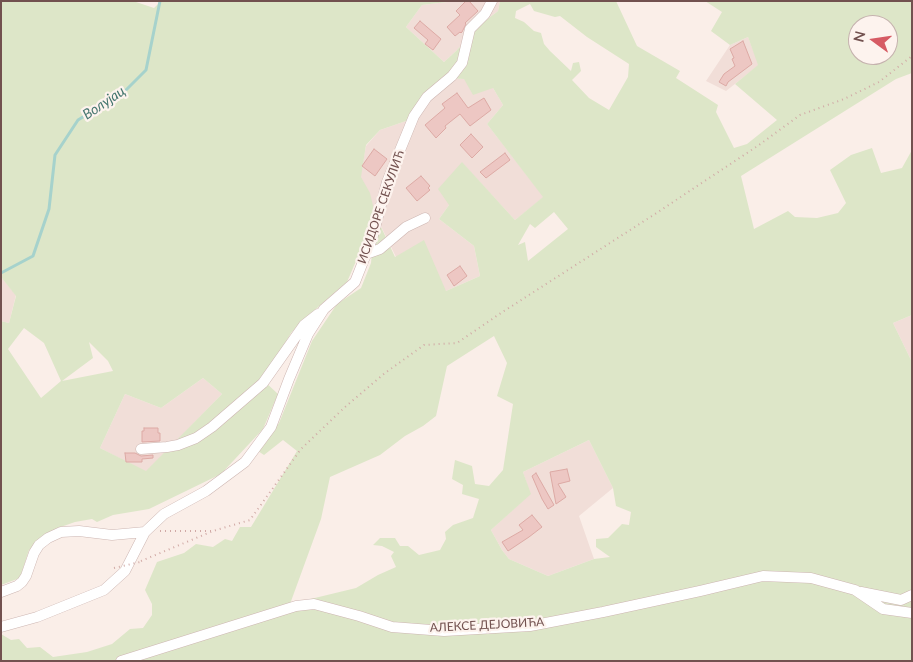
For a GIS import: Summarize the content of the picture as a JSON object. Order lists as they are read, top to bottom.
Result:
{
  "streets": {
    "street": ["ИСИДОРЕ СЕКУЛИЋ", "АЛЕКСЕ ДЕЈОВИЋА"]
  },
  "water": ["Волујац"],
  "north": "left"
}
